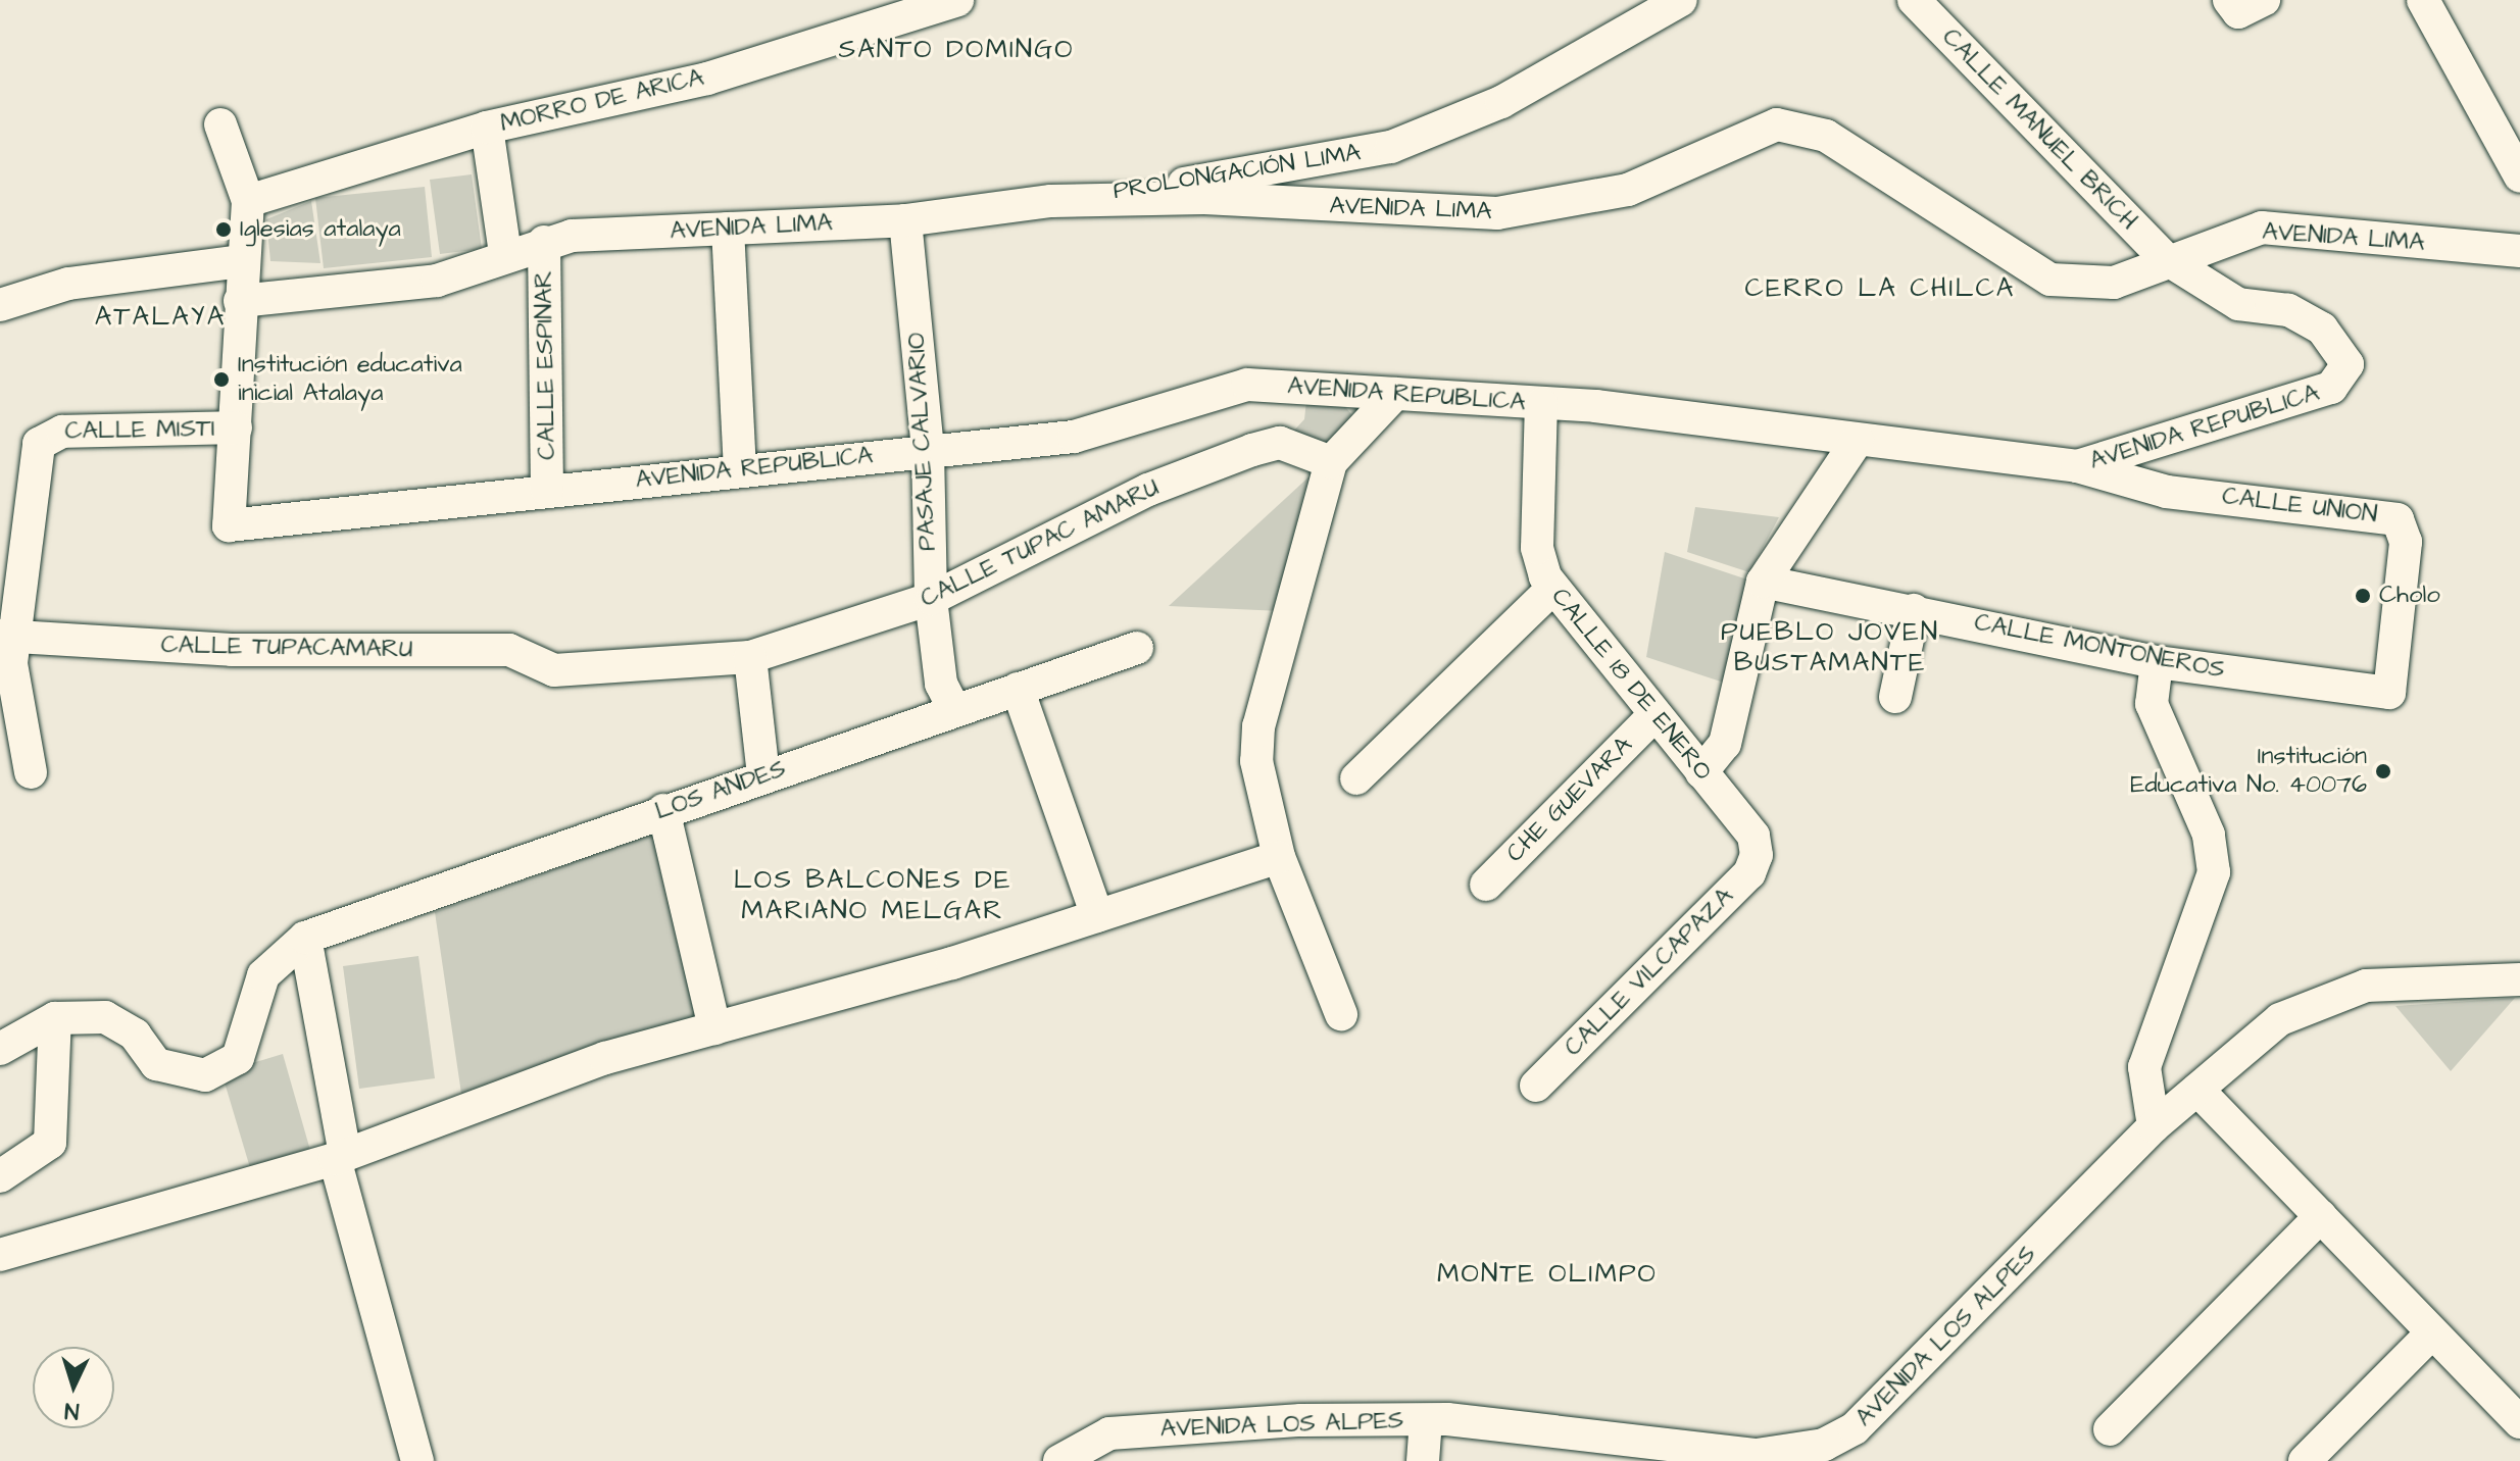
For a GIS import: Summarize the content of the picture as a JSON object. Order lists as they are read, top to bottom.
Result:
{
  "streets": {
    "street": [
      "MORRO DE ARICA",
      "CALLE MANUEL BRICH",
      "PROLONGACIÓN LIMA",
      "AVENIDA LIMA",
      "CALLE ESPINAR",
      "AVENIDA REPUBLICA",
      "CALLE MISTI",
      "PASAJE CALVARIO",
      "CALLE UNION",
      "CALLE TUPAC AMARU",
      "CALLE MONTONEROS",
      "CALLE TUPACAMARU",
      "CALLE 18 DE ENERO",
      "LOS ANDES",
      "CHE GUEVARA",
      "CALLE VILCAPAZA",
      "AVENIDA LOS ALPES"
    ]
  },
  "crossings": [
    ["CALLE MANUEL BRICH", "AVENIDA LIMA"],
    ["CALLE MANUEL BRICH", "AVENIDA REPUBLICA"],
    ["PROLONGACIÓN LIMA", "AVENIDA LIMA"],
    ["AVENIDA LIMA", "CALLE ESPINAR"],
    ["AVENIDA LIMA", "AVENIDA REPUBLICA"],
    ["AVENIDA LIMA", "PASAJE CALVARIO"],
    ["CALLE ESPINAR", "AVENIDA REPUBLICA"],
    ["AVENIDA REPUBLICA", "CALLE MISTI"],
    ["AVENIDA REPUBLICA", "PASAJE CALVARIO"],
    ["AVENIDA REPUBLICA", "CALLE UNION"],
    ["AVENIDA REPUBLICA", "CALLE 18 DE ENERO"],
    ["CALLE MISTI", "CALLE TUPACAMARU"],
    ["PASAJE CALVARIO", "CALLE TUPAC AMARU"],
    ["PASAJE CALVARIO", "LOS ANDES"],
    ["CALLE UNION", "CALLE MONTONEROS"],
    ["CALLE TUPAC AMARU", "CALLE TUPACAMARU"],
    ["CALLE 18 DE ENERO", "CHE GUEVARA"],
    ["CALLE 18 DE ENERO", "CALLE VILCAPAZA"]
  ],
  "districts": [
    "SANTO DOMINGO",
    "CERRO LA CHILCA",
    "ATALAYA",
    "PUEBLO JOVEN BUSTAMANTE",
    "LOS BALCONES DE MARIANO MELGAR",
    "MONTE OLIMPO"
  ],
  "places": [
    "Iglesias atalaya",
    "Institución educativa inicial Atalaya",
    "Cholo",
    "Institución Educativa No. 40076"
  ],
  "north": "bottom"
}
